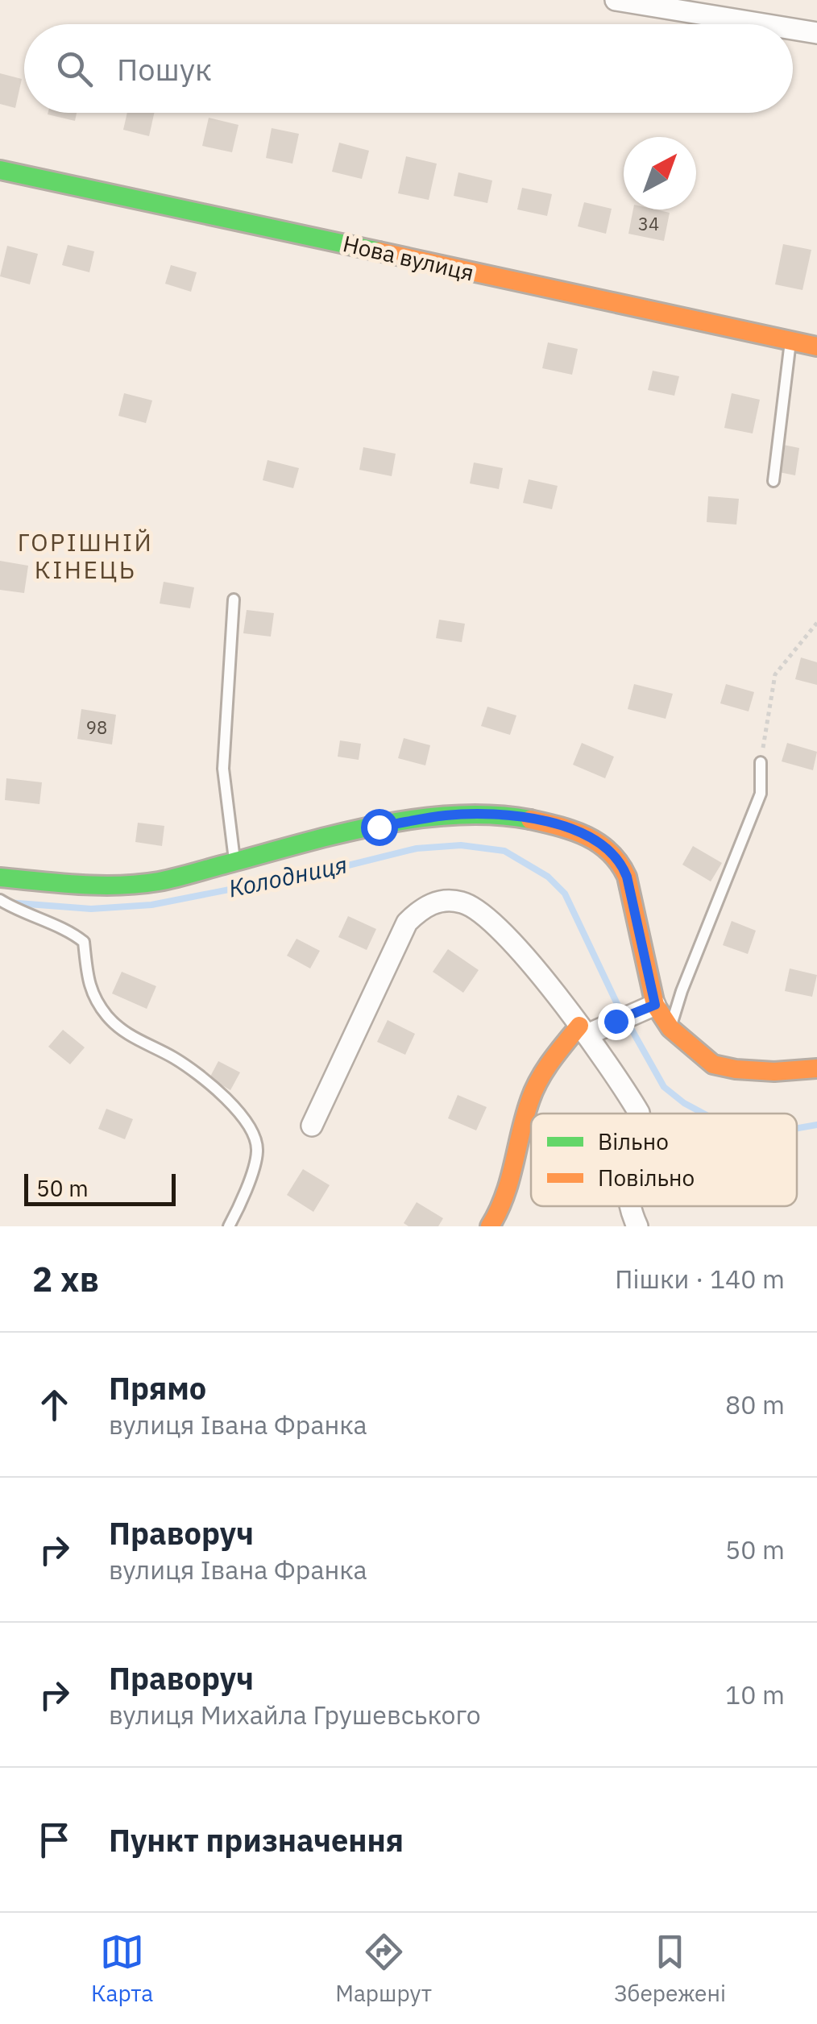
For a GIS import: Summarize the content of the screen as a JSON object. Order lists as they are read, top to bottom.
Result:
{
  "streets": {
    "street": ["Нова вулиця"]
  },
  "districts": ["ГОРІШНІЙ КІНЕЦЬ"],
  "water": ["Колодниця"],
  "house_numbers": ["34", "98"],
  "legend": ["Вільно", "Повільно"],
  "scale_bar": "50 m",
  "north": "top right",
  "page": {
    "search": "Пошук",
    "scale": "50 m",
    "heading": ["2 хв", "Пішки · 140 m"],
    "list": [
      ["Прямо", "вулиця Івана Франка", "80 m"],
      ["Праворуч", "вулиця Івана Франка", "50 m"],
      ["Праворуч", "вулиця Михайла Грушевського", "10 m"],
      "Пункт призначення"
    ],
    "nav": ["Карта", "Маршрут", "Збережені"]
  }
}
